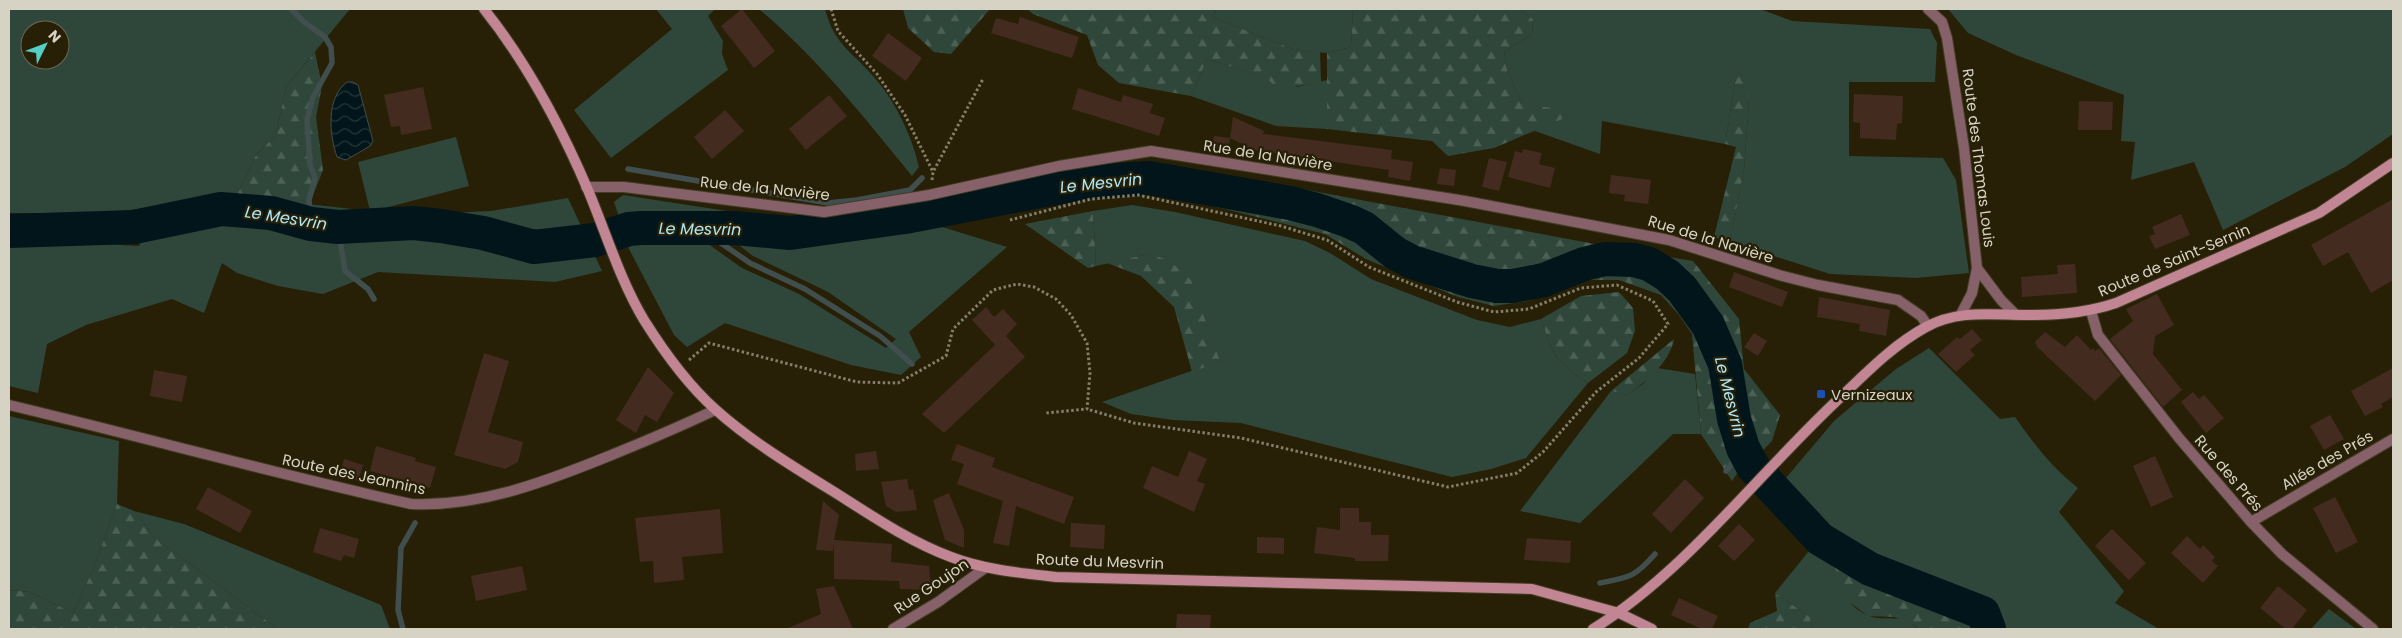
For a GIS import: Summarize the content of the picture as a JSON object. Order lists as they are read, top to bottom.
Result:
{
  "streets": {
    "main road": ["Route de Saint-Sernin", "Route du Mesvrin"],
    "street": [
      "Rue de la Navière",
      "Route des Thomas Louis",
      "Allée des Prés",
      "Rue des Prés",
      "Route des Jeannins",
      "Rue Goujon"
    ]
  },
  "crossings": [
    ["Rue de la Navière", "Route de Saint-Sernin"],
    ["Rue de la Navière", "Route du Mesvrin"],
    ["Route des Thomas Louis", "Route de Saint-Sernin"],
    ["Route de Saint-Sernin", "Rue des Prés"],
    ["Route de Saint-Sernin", "Route du Mesvrin"],
    ["Allée des Prés", "Rue des Prés"],
    ["Route des Jeannins", "Route du Mesvrin"],
    ["Route du Mesvrin", "Rue Goujon"]
  ],
  "water": ["Le Mesvrin"],
  "places": {
    "transit": ["Vernizeaux"]
  },
  "north": "top right"
}
